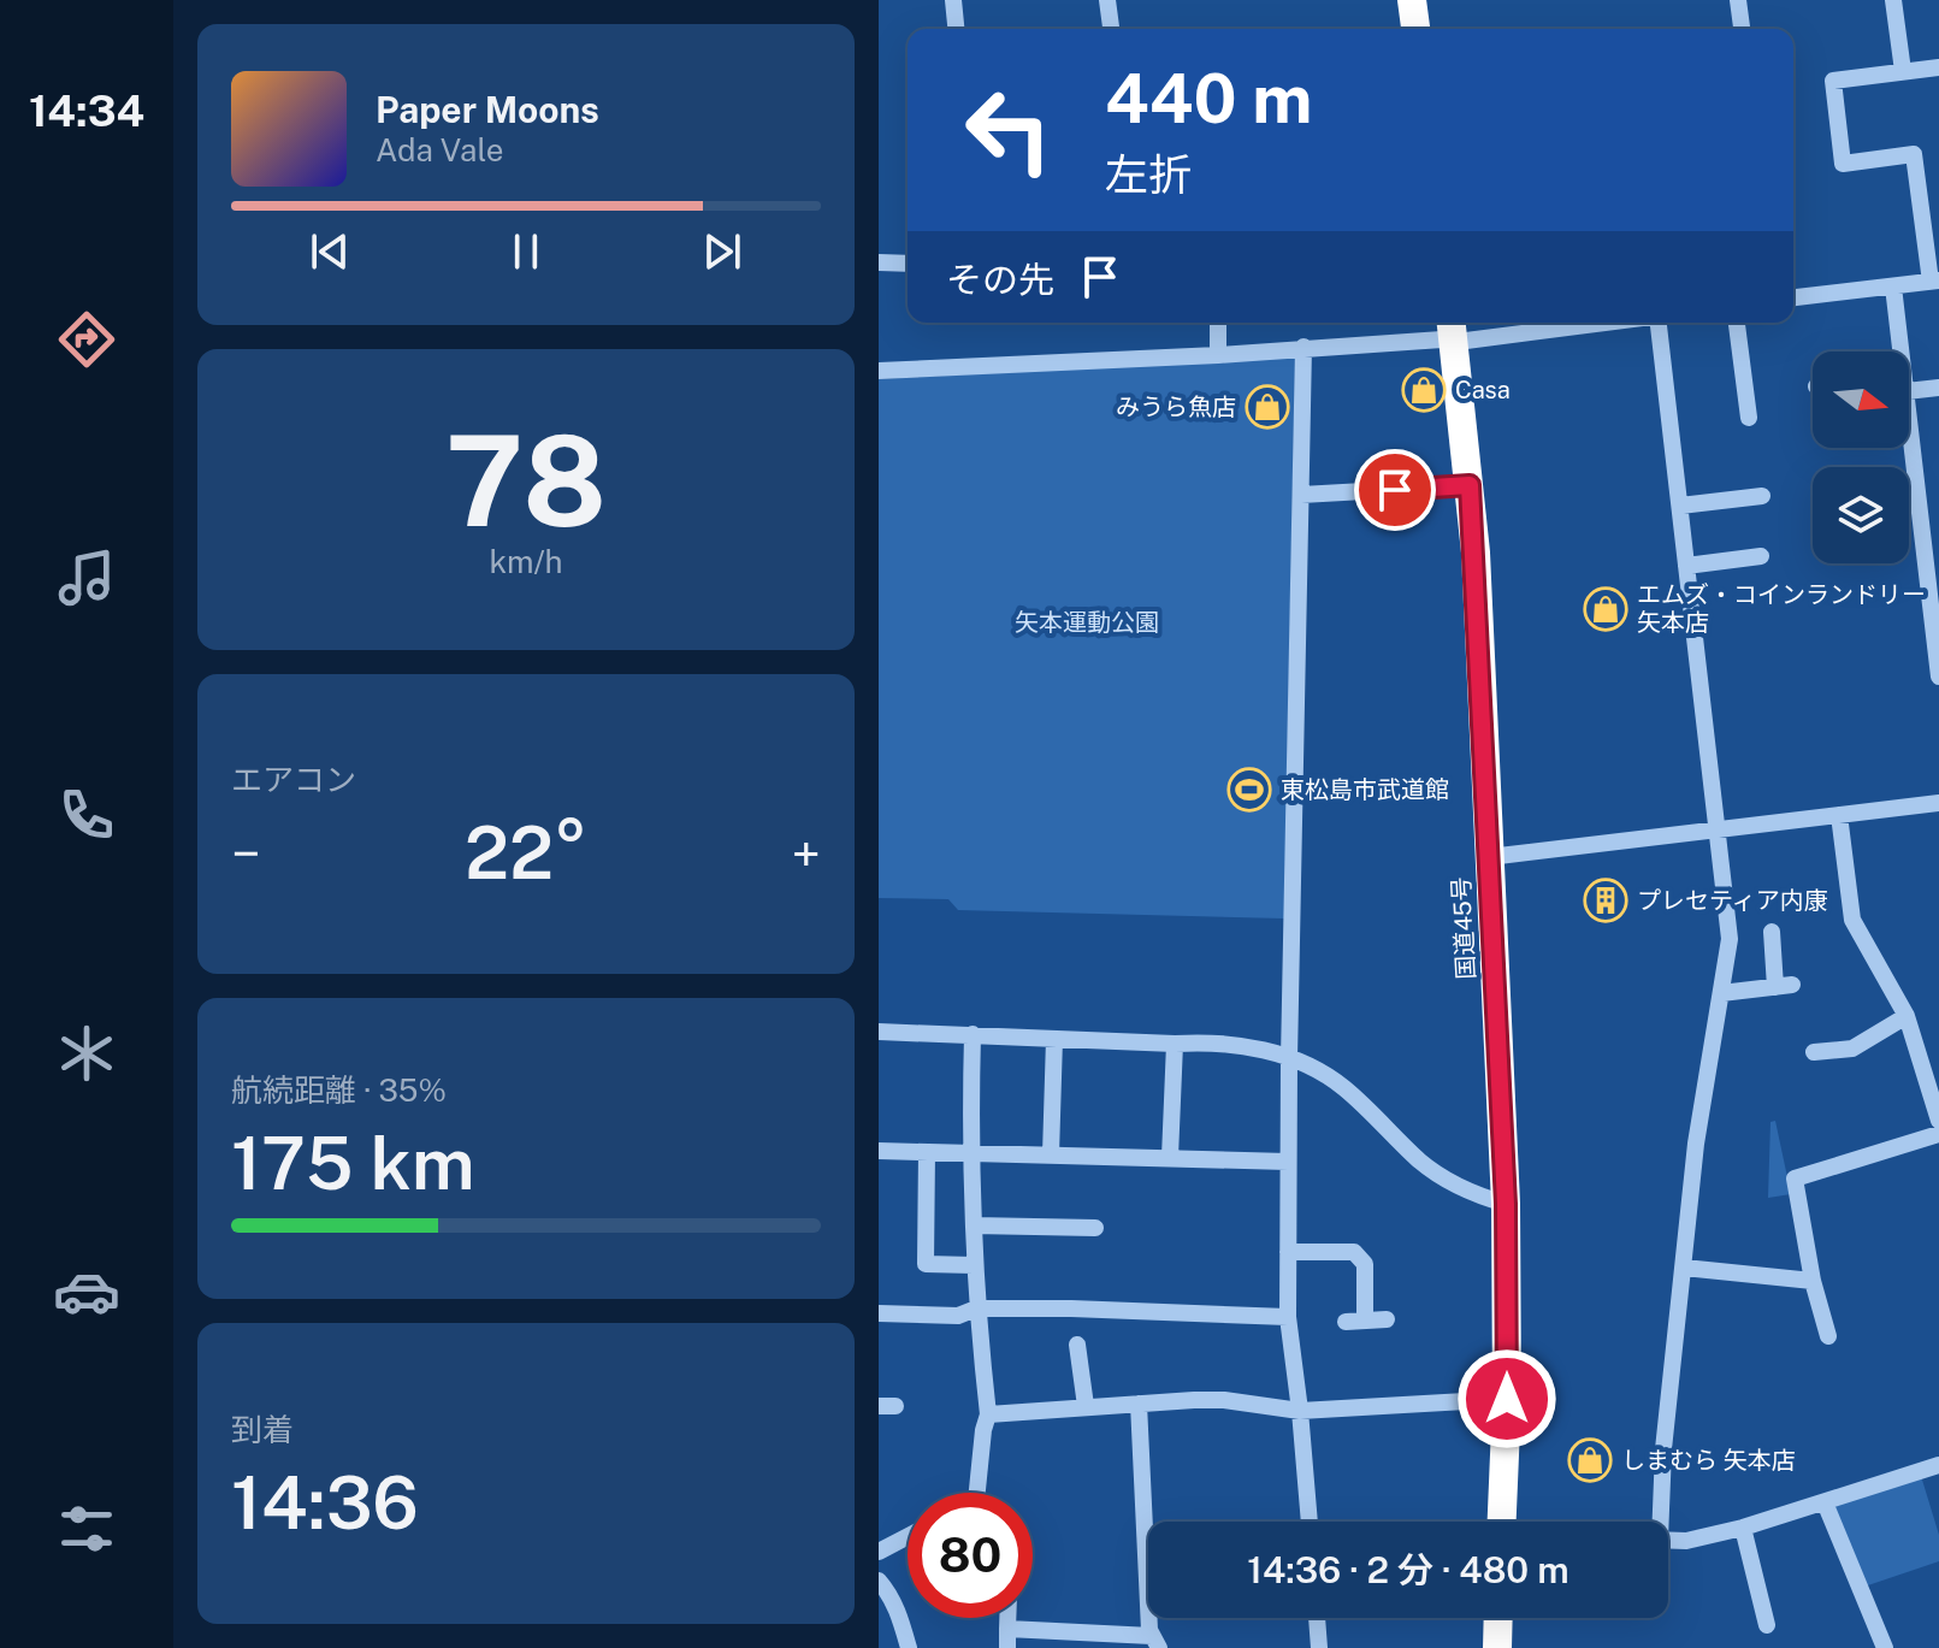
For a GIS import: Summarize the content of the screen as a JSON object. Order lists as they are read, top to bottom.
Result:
{
  "streets": {
    "highway": ["国道45号"]
  },
  "parks": ["矢本運動公園"],
  "places": {
    "shop": [
      "Casa",
      "みうら魚店",
      "エムズ・コインランドリー 矢本店",
      "しまむら 矢本店"
    ],
    "sports": ["東松島市武道館"],
    "building": ["プレセティア内康"]
  },
  "north": "right",
  "page": {
    "tabs": "14:34",
    "turn": ["440 m", "左折"],
    "song": ["Paper Moons", "Ada Vale"],
    "then": "その先",
    "tile": [
      ["78", "km/h"],
      "エアコン",
      ["航続距離 · 35%", "175 km"],
      ["到着", "14:36"]
    ],
    "heat": ["−", "22°", "+"],
    "limit": "80",
    "trip": "14:36 · 2 分 · 480 m"
  }
}
